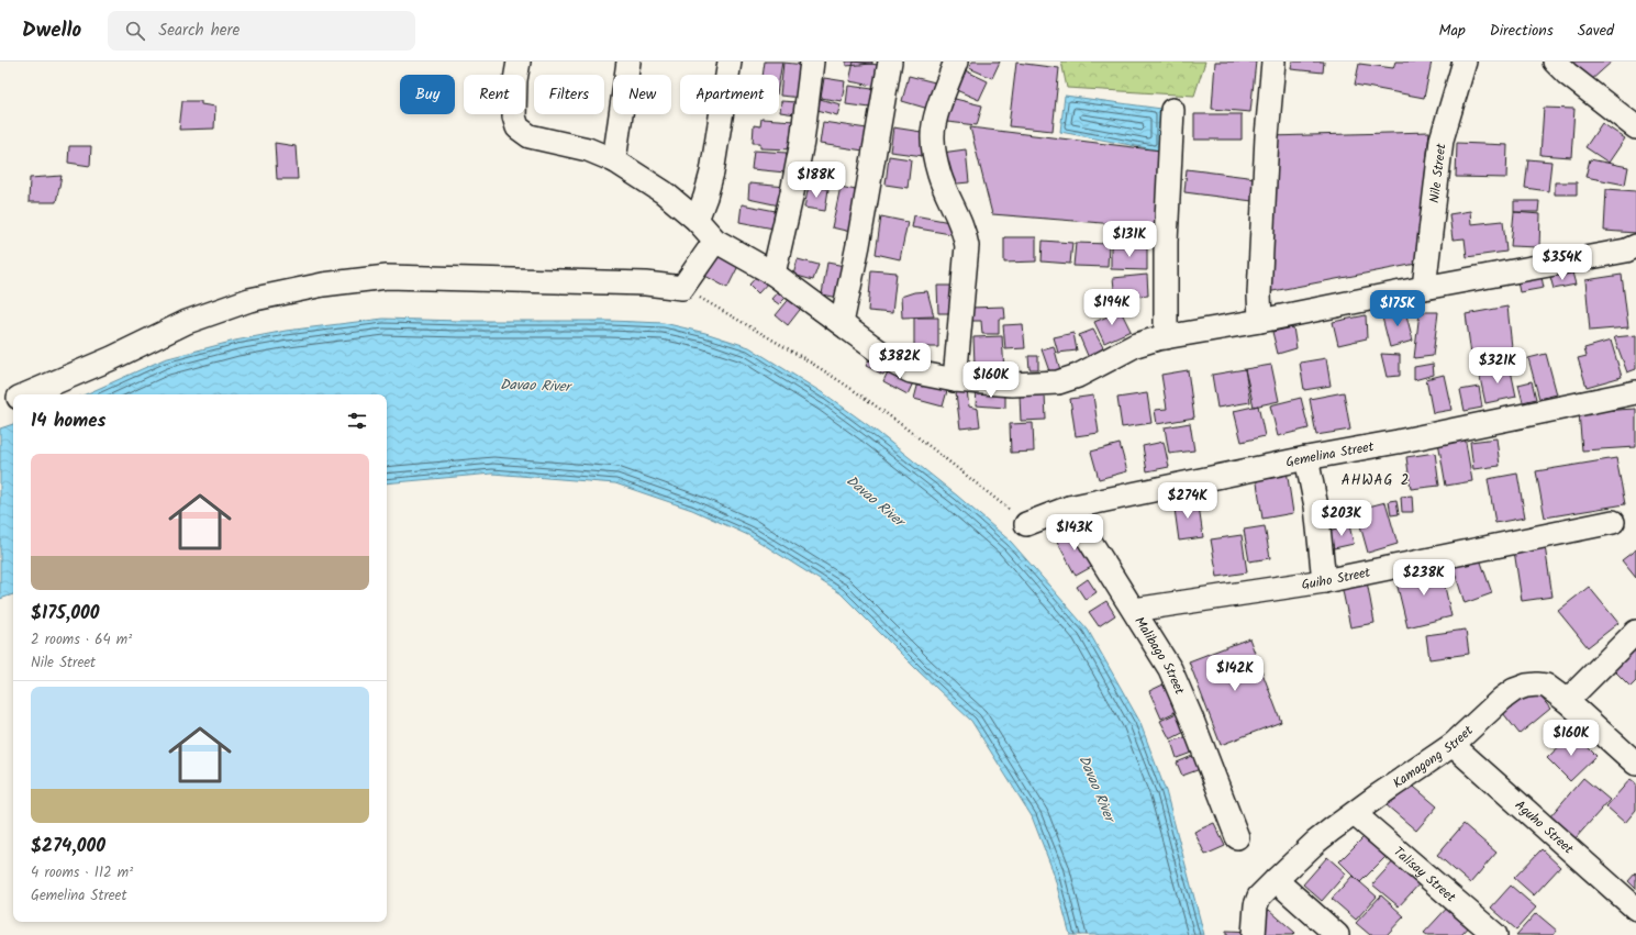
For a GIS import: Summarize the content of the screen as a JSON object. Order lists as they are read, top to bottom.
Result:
{
  "streets": {
    "street": [
      "Nile Street",
      "Gemelina Street",
      "Guiho Street",
      "Malibago Street",
      "Kamagong Street",
      "Aguho Street",
      "Talisay Street"
    ]
  },
  "crossings": [
    ["Gemelina Street", "Malibago Street"],
    ["Guiho Street", "Malibago Street"],
    ["Kamagong Street", "Aguho Street"],
    ["Kamagong Street", "Talisay Street"]
  ],
  "districts": ["AHWAG 2"],
  "water": ["Davao River"],
  "page": {
    "header": "Dwello",
    "search": "Search here",
    "nav": ["Map", "Directions", "Saved"],
    "chip": [
      "Buy",
      "Rent",
      "Filters",
      "New",
      "Apartment"
    ],
    "price": [
      "$188K",
      "$131K",
      "$354K",
      "$194K",
      "$175K",
      "$382K",
      "$321K",
      "$160K",
      "$274K",
      "$203K",
      "$143K",
      "$238K",
      "$142K",
      "$160K"
    ],
    "heading": "14 homes",
    "list": [
      {
        "name": "$175,000",
        "note": "2 rooms · 64 m² · Nile Street"
      },
      {
        "name": "$274,000",
        "note": "4 rooms · 112 m² · Gemelina Street"
      }
    ]
  }
}
